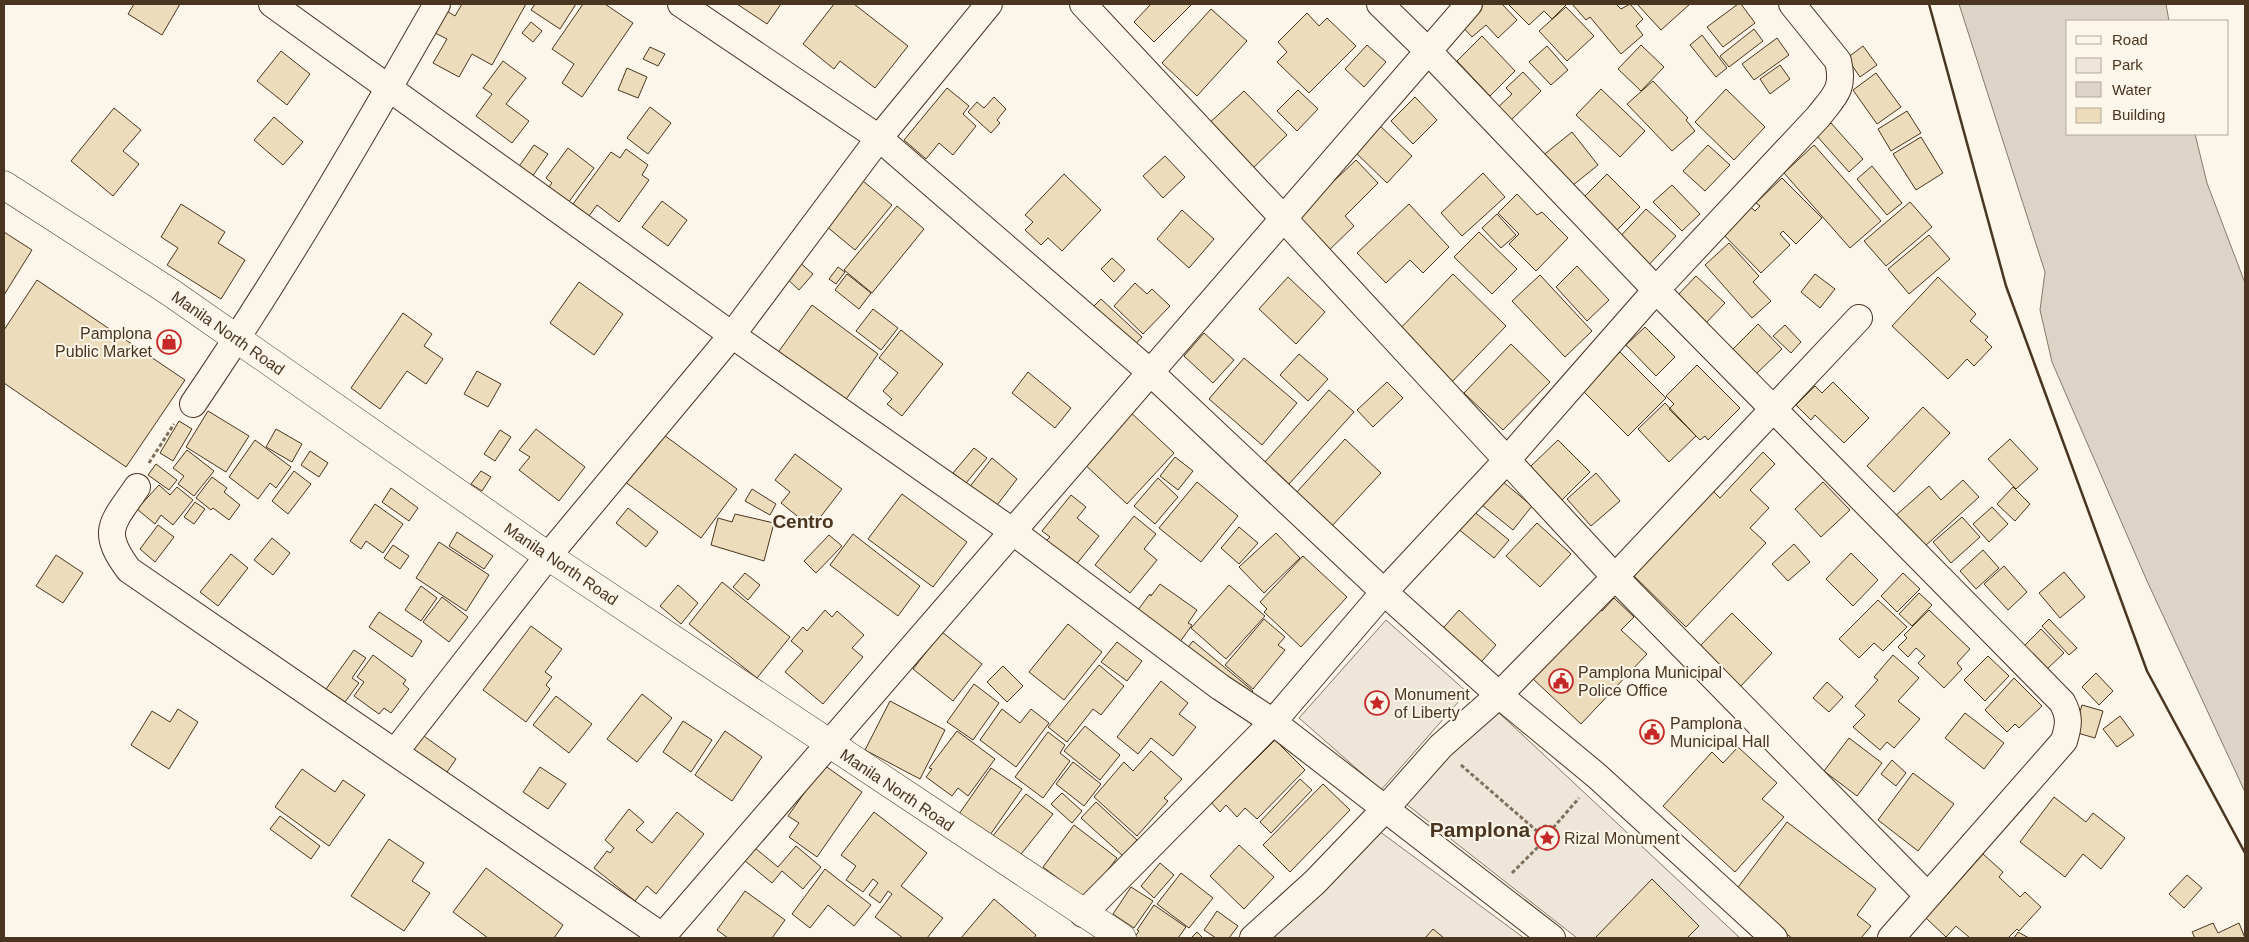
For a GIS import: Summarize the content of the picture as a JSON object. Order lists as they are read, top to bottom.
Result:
{
  "streets": {
    "highway": ["Manila North Road"]
  },
  "districts": ["Centro", "Pamplona"],
  "places": {
    "shop": ["Pamplona Public Market"],
    "public building": ["Pamplona Municipal Police Office", "Pamplona Municipal Hall"],
    "place": ["Monument of Liberty", "Rizal Monument"]
  },
  "legend": [
    "Road",
    "Park",
    "Water",
    "Building"
  ]
}
